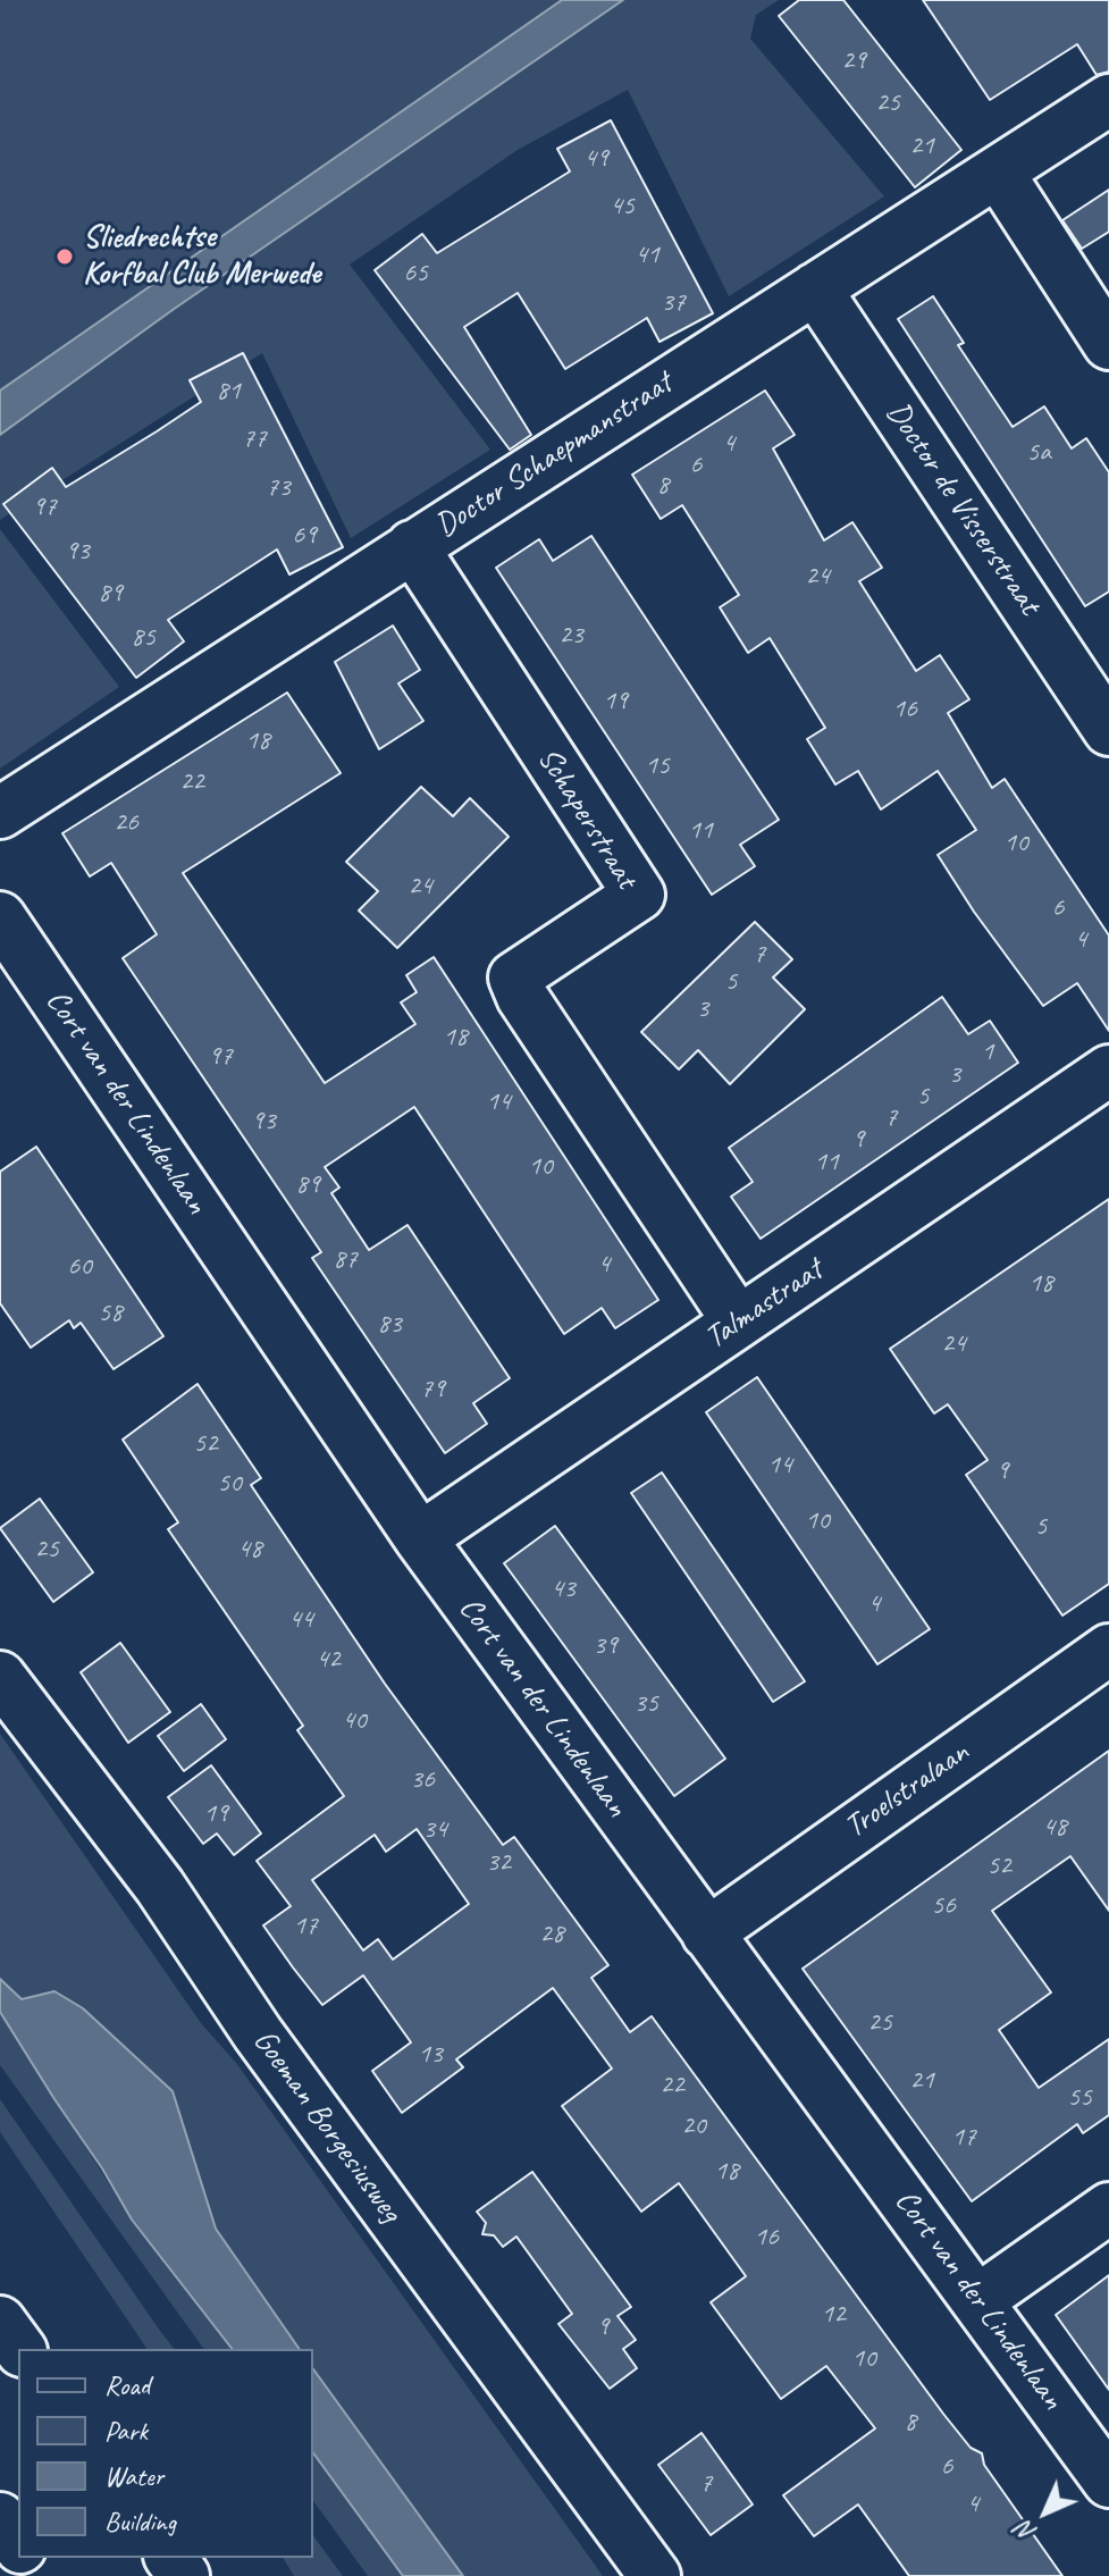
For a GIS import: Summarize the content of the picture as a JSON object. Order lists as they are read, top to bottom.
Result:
{
  "streets": {
    "main road": [
      "Doctor Schaepmanstraat",
      "Doctor de Visserstraat",
      "Schaperstraat",
      "Cort van der Lindenlaan",
      "Talmastraat",
      "Troelstralaan",
      "Goeman Borgesiusweg"
    ]
  },
  "crossings": [
    ["Doctor Schaepmanstraat", "Doctor de Visserstraat"],
    ["Doctor Schaepmanstraat", "Schaperstraat"],
    ["Schaperstraat", "Talmastraat"],
    ["Cort van der Lindenlaan", "Talmastraat"],
    ["Cort van der Lindenlaan", "Troelstralaan"]
  ],
  "places": ["Sliedrechtse Korfbal Club Merwede"],
  "house_numbers": [
    "29",
    "25",
    "21",
    "49",
    "45",
    "41",
    "65",
    "37",
    "81",
    "77",
    "4",
    "5a",
    "6",
    "8",
    "73",
    "97",
    "69",
    "93",
    "24",
    "89",
    "23",
    "85",
    "19",
    "16",
    "18",
    "15",
    "22",
    "26",
    "11",
    "10",
    "24",
    "6",
    "4",
    "7",
    "5",
    "3",
    "18",
    "1",
    "97",
    "3",
    "5",
    "14",
    "7",
    "93",
    "9",
    "11",
    "10",
    "89",
    "87",
    "4",
    "60",
    "18",
    "58",
    "83",
    "24",
    "79",
    "52",
    "14",
    "9",
    "50",
    "10",
    "5",
    "25",
    "48",
    "43",
    "4",
    "44",
    "39",
    "42",
    "35",
    "40",
    "36",
    "19",
    "48",
    "34",
    "32",
    "52",
    "56",
    "17",
    "28",
    "25",
    "13",
    "21",
    "22",
    "55",
    "20",
    "17",
    "18",
    "16",
    "12",
    "9",
    "10",
    "8",
    "6",
    "7",
    "4"
  ],
  "legend": [
    "Road",
    "Park",
    "Water",
    "Building"
  ],
  "north": "bottom left"
}
